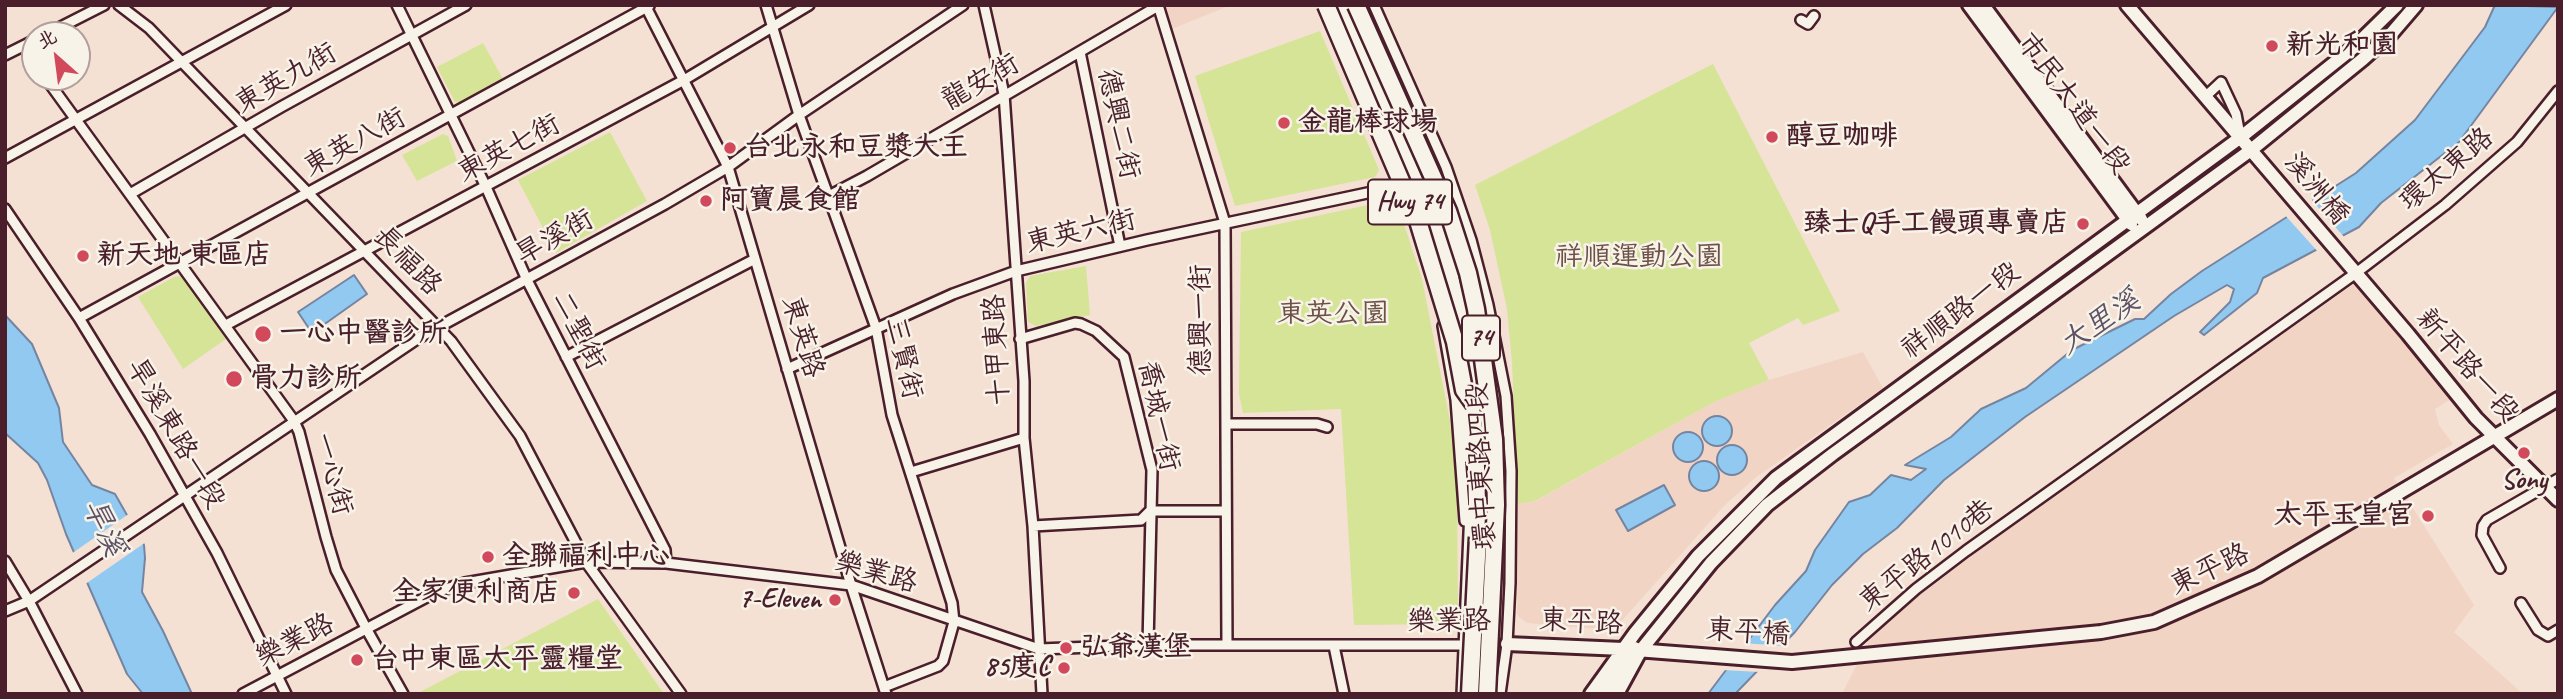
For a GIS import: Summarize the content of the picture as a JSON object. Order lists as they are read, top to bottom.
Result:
{
  "streets": {
    "highway": ["Hwy 74", "74"],
    "street": [
      "東英九街",
      "龍安街",
      "市民大道一段",
      "德興二街",
      "東英八街",
      "東英七街",
      "環太東路",
      "溪洲橋",
      "東英六街",
      "旱溪街",
      "長福路",
      "祥順路一段",
      "德興一街",
      "二聖街",
      "東英路",
      "十甲東路",
      "三賢街",
      "新平路一段",
      "喬城一街",
      "旱溪東路一段",
      "環中東路四段",
      "一心街",
      "東平路1010巷",
      "東平路",
      "樂業路",
      "東平橋"
    ]
  },
  "crossings": [
    ["東英九街", "長福路"],
    ["東英九街", "二聖街"],
    ["東英九街", "一心街"],
    ["龍安街", "德興二街"],
    ["龍安街", "德興一街"],
    ["龍安街", "十甲東路"],
    ["龍安街", "三賢街"],
    ["市民大道一段", "祥順路一段"],
    ["德興二街", "東英六街"],
    ["東英八街", "長福路"],
    ["東英八街", "二聖街"],
    ["東英八街", "東英路"],
    ["東英八街", "旱溪東路一段"],
    ["東英八街", "一心街"],
    ["東英七街", "長福路"],
    ["東英七街", "二聖街"],
    ["東英七街", "東英路"],
    ["東英七街", "三賢街"],
    ["東英七街", "一心街"],
    ["環太東路", "新平路一段"],
    ["環太東路", "東平路1010巷"],
    ["溪洲橋", "祥順路一段"],
    ["溪洲橋", "新平路一段"],
    ["Hwy 74", "74"],
    ["東英六街", "德興一街"],
    ["東英六街", "東英路"],
    ["東英六街", "十甲東路"],
    ["東英六街", "三賢街"],
    ["東英六街", "環中東路四段"],
    ["旱溪街", "長福路"],
    ["旱溪街", "二聖街"],
    ["旱溪街", "東英路"],
    ["旱溪街", "三賢街"],
    ["旱溪街", "旱溪東路一段"],
    ["旱溪街", "一心街"],
    ["長福路", "樂業路"],
    ["祥順路一段", "東平路"],
    ["祥順路一段", "東平橋"],
    ["德興一街", "樂業路"],
    ["二聖街", "樂業路"],
    ["東英路", "三賢街"],
    ["東英路", "樂業路"],
    ["十甲東路", "喬城一街"],
    ["十甲東路", "樂業路"],
    ["三賢街", "樂業路"],
    ["新平路一段", "東平路"],
    ["喬城一街", "樂業路"],
    ["旱溪東路一段", "樂業路"],
    ["環中東路四段", "東平路"],
    ["環中東路四段", "樂業路"],
    ["一心街", "樂業路"],
    ["東平路", "樂業路"],
    ["東平路", "東平橋"]
  ],
  "water": ["大里溪", "旱溪"],
  "parks": ["祥順運動公園", "東英公園"],
  "places": [
    "新光和園",
    "金龍棒球場",
    "醇豆咖啡",
    "台北永和豆漿大王",
    "阿寶晨食館",
    "臻士Q手工饅頭專賣店",
    "新天地 東區店",
    "一心中醫診所",
    "骨力診所",
    "Sony",
    "太平玉皇宮",
    "全聯福利中心",
    "全家便利商店",
    "7-Eleven",
    "弘爺漢堡",
    "台中東區太平靈糧堂",
    "85度C"
  ],
  "north": "top left"
}
